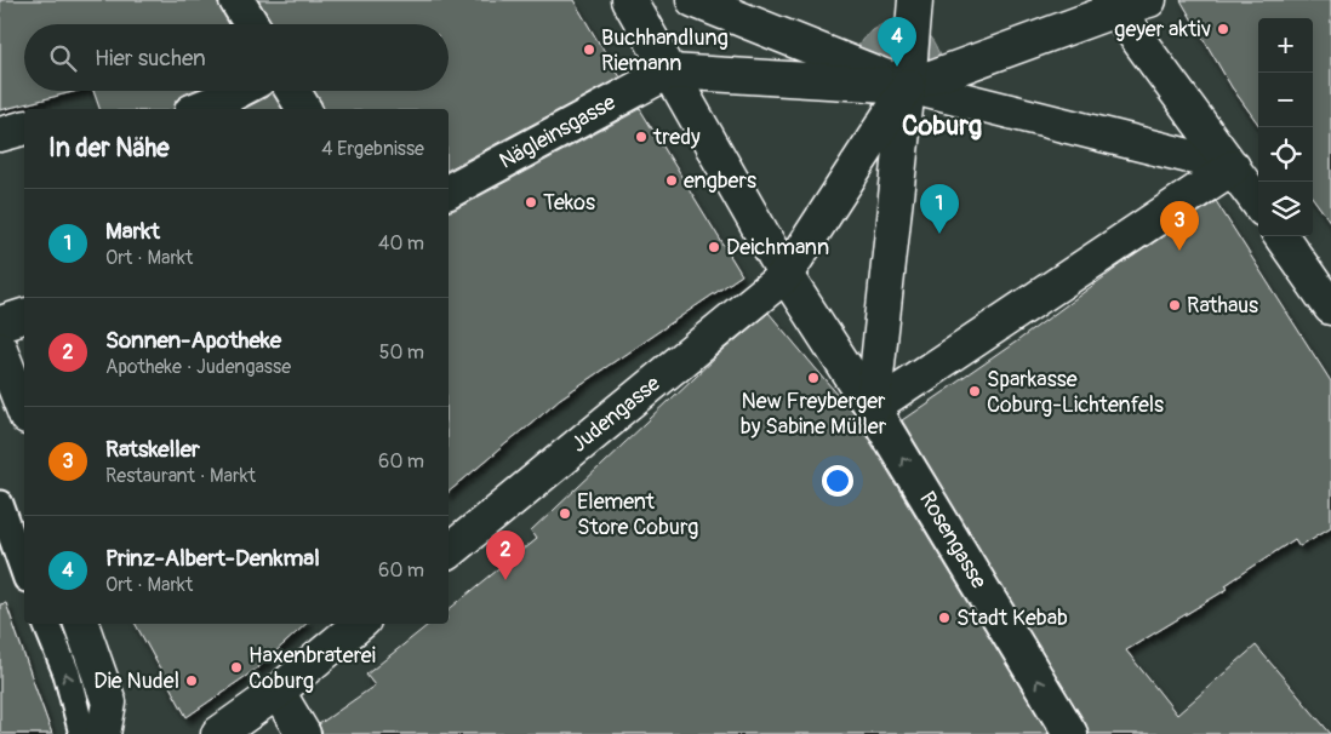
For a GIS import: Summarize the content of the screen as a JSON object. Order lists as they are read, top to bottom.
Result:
{
  "streets": {
    "street": ["Nägleinsgasse", "Judengasse", "Rosengasse"]
  },
  "crossings": [
    ["Nägleinsgasse", "Rosengasse"],
    ["Judengasse", "Rosengasse"]
  ],
  "one_way": ["Rosengasse"],
  "districts": ["Coburg"],
  "places": [
    "geyer aktiv",
    "Buchhandlung Riemann",
    "tredy",
    "engbers",
    "Tekos",
    "Deichmann",
    "Rathaus",
    "New Freyberger by Sabine Müller",
    "Sparkasse Coburg-Lichtenfels",
    "Element Store Coburg",
    "Stadt Kebab",
    "Haxenbraterei Coburg",
    "Die Nudel"
  ],
  "page": {
    "pins": [
      "4",
      "1",
      "3",
      "2"
    ],
    "map_buttons": ["+", "−"],
    "search": "Hier suchen",
    "heading": ["In der Nähe", "4 Ergebnisse"],
    "list": [
      {
        "mark": "1",
        "name": "Markt",
        "note": "Ort · Markt",
        "value": "40 m"
      },
      {
        "mark": "2",
        "name": "Sonnen-Apotheke",
        "note": "Apotheke · Judengasse",
        "value": "50 m"
      },
      {
        "mark": "3",
        "name": "Ratskeller",
        "note": "Restaurant · Markt",
        "value": "60 m"
      },
      {
        "mark": "4",
        "name": "Prinz-Albert-Denkmal",
        "note": "Ort · Markt",
        "value": "60 m"
      }
    ]
  }
}
